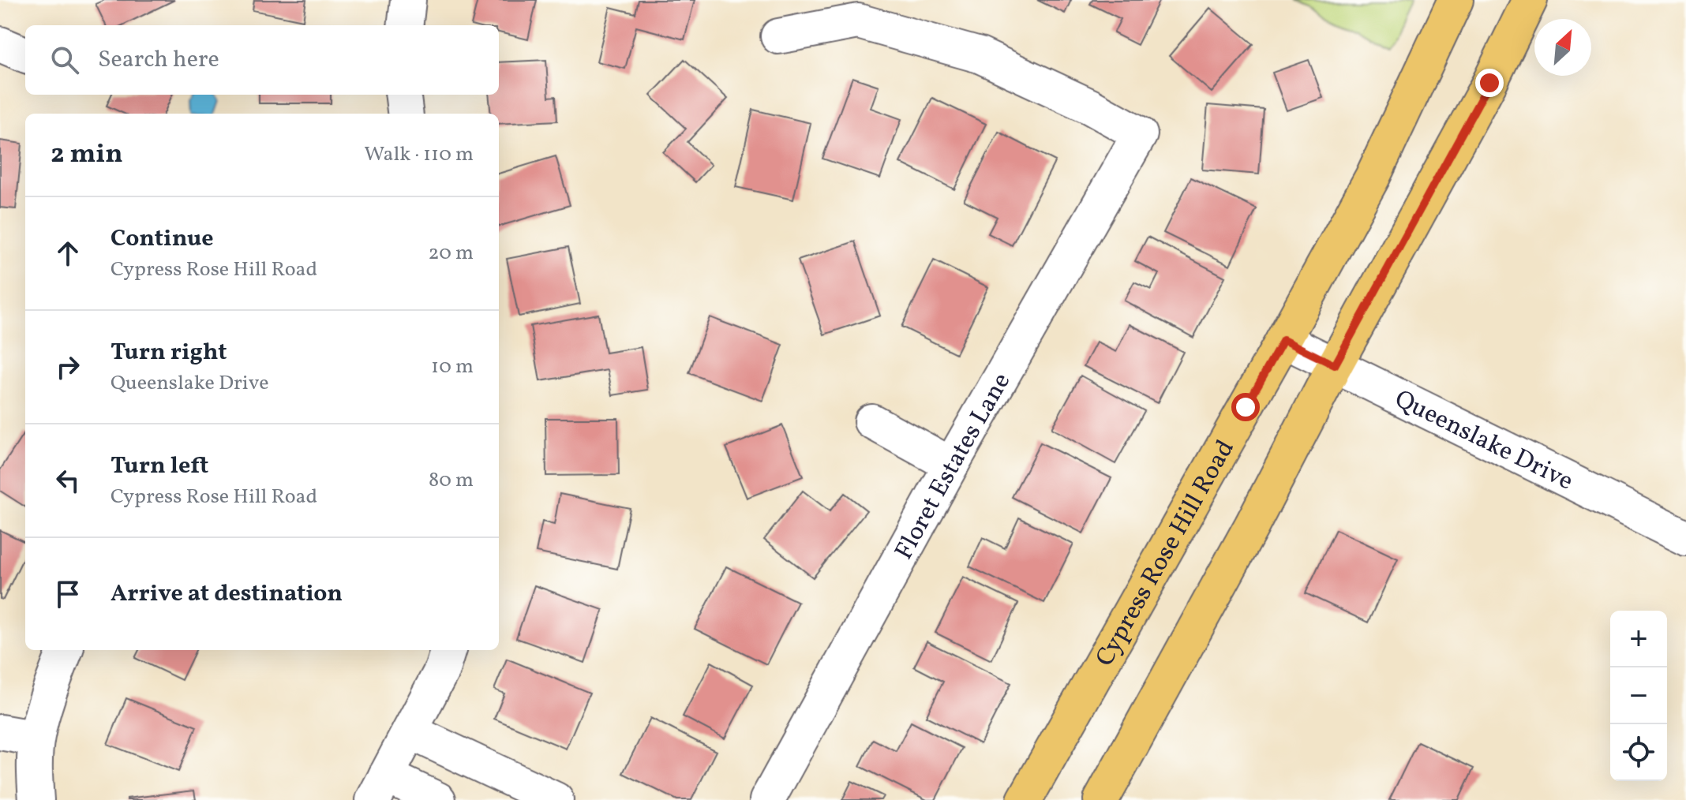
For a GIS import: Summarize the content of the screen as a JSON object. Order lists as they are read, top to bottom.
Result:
{
  "streets": {
    "main road": ["Cypress Rose Hill Road"],
    "street": ["Queenslake Drive", "Floret Estates Lane"]
  },
  "crossings": [
    ["Queenslake Drive", "Cypress Rose Hill Road"]
  ],
  "north": "top right",
  "page": {
    "search": "Search here",
    "heading": ["2 min", "Walk · 110 m"],
    "list": [
      ["Continue", "Cypress Rose Hill Road", "20 m"],
      ["Turn right", "Queenslake Drive", "10 m"],
      ["Turn left", "Cypress Rose Hill Road", "80 m"],
      "Arrive at destination"
    ],
    "map_buttons": ["+", "−"]
  }
}
